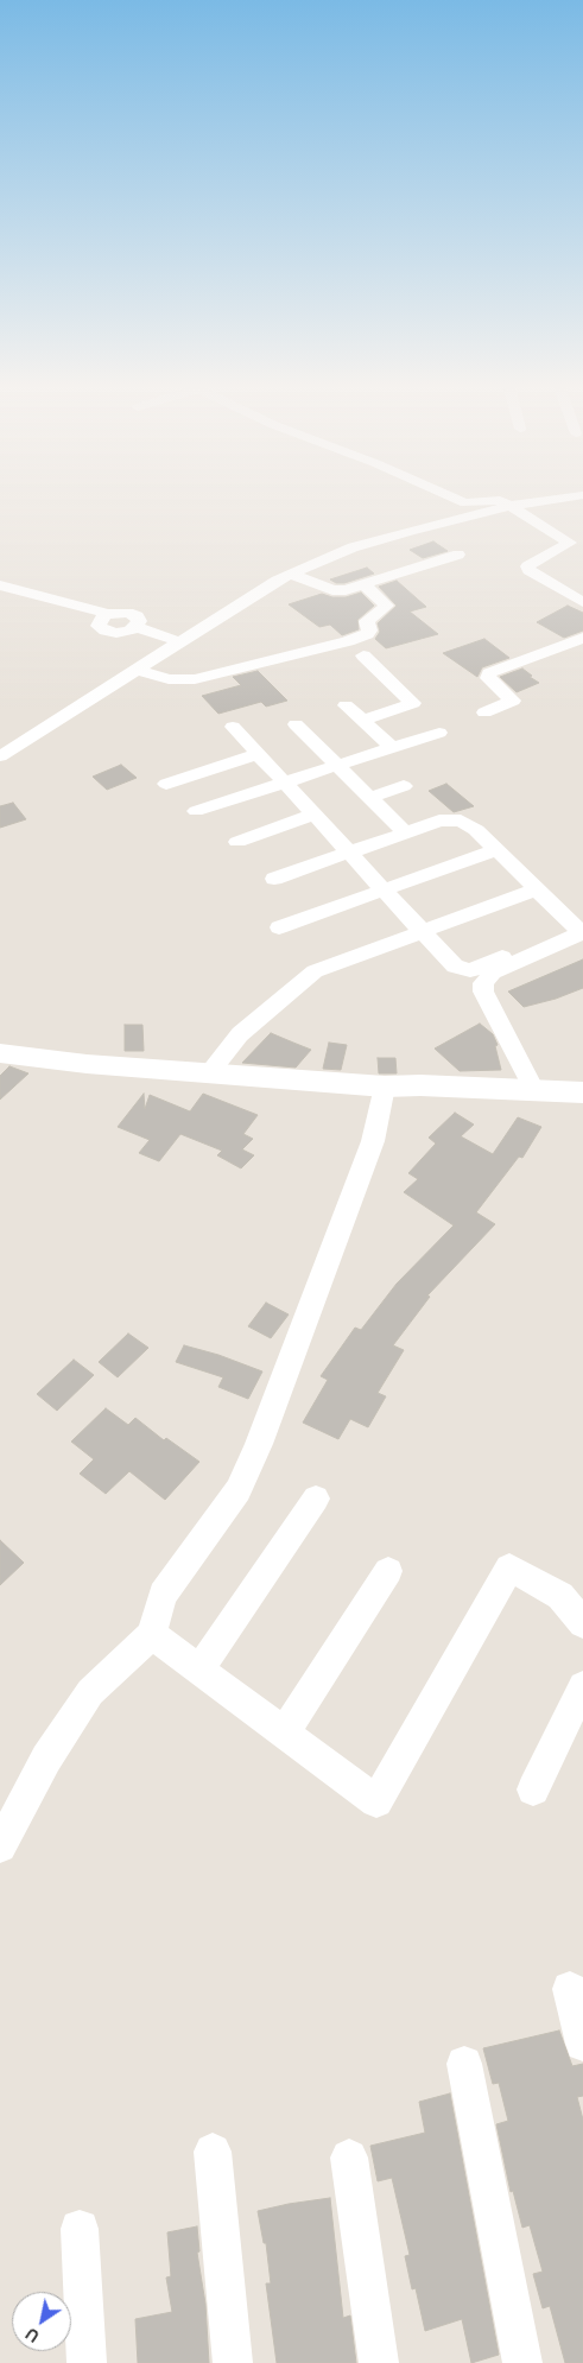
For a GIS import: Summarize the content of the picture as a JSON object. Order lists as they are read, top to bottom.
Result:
{
  "north": "bottom left"
}
